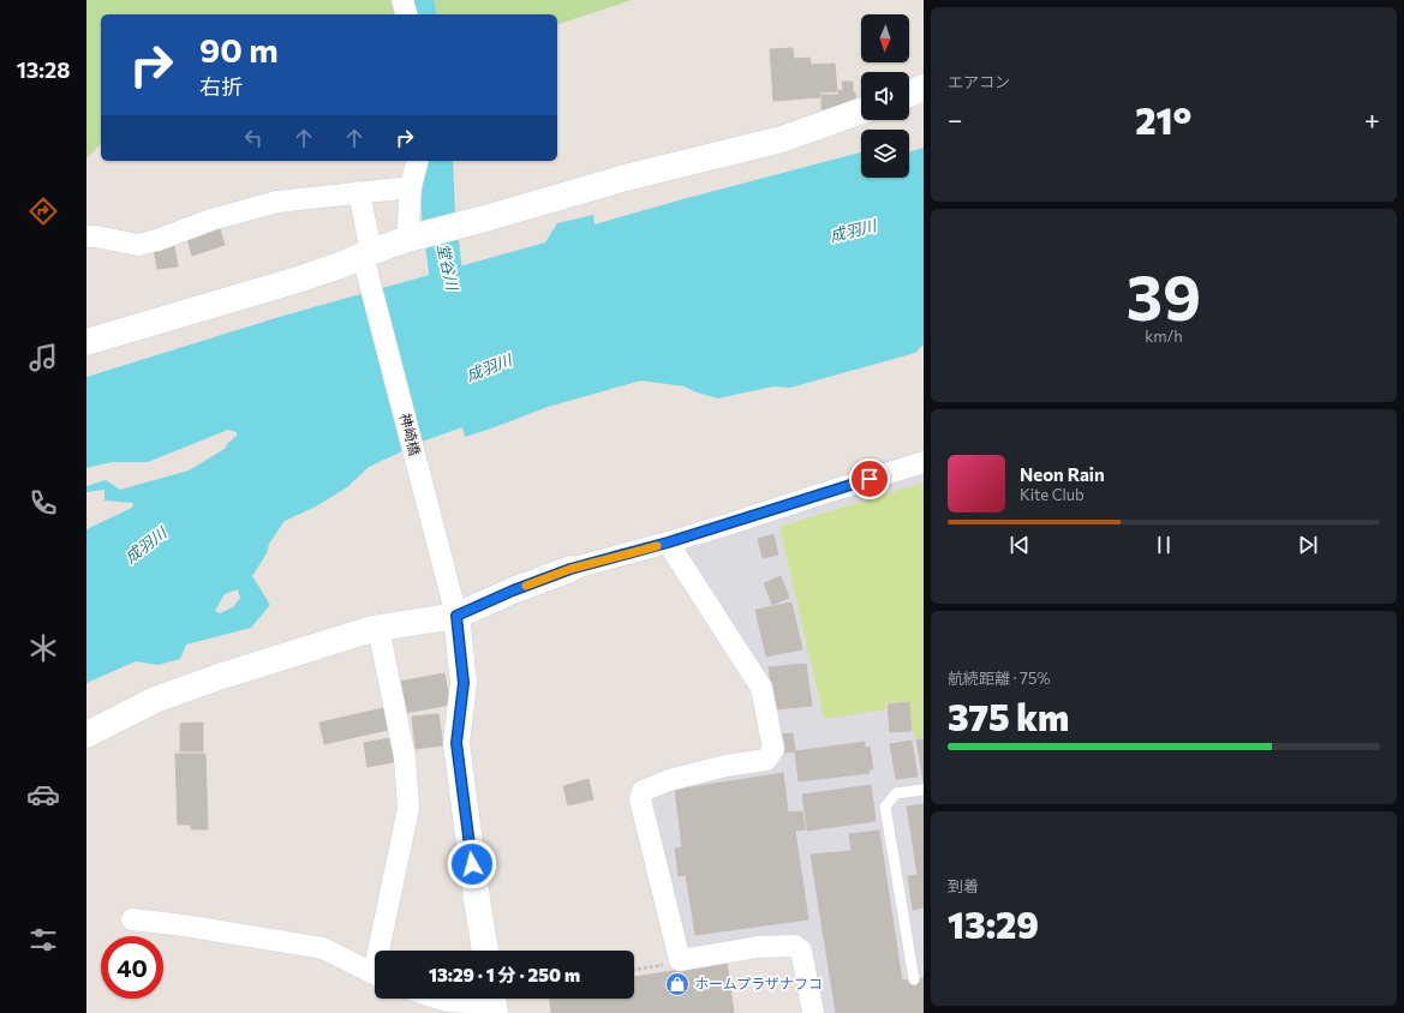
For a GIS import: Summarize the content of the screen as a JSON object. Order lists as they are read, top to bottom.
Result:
{
  "streets": {
    "street": ["神崎橋"]
  },
  "water": ["成羽川", "堂谷川"],
  "places": {
    "shop": ["ホームプラザナフコ"]
  },
  "north": "bottom",
  "page": {
    "tabs": "13:28",
    "tile": [
      "エアコン",
      ["39", "km/h"],
      ["航続距離 · 75%", "375 km"],
      ["到着", "13:29"]
    ],
    "turn": ["90 m", "右折"],
    "heat": ["−", "21°", "+"],
    "song": ["Neon Rain", "Kite Club"],
    "limit": "40",
    "trip": "13:29 · 1 分 · 250 m"
  }
}
